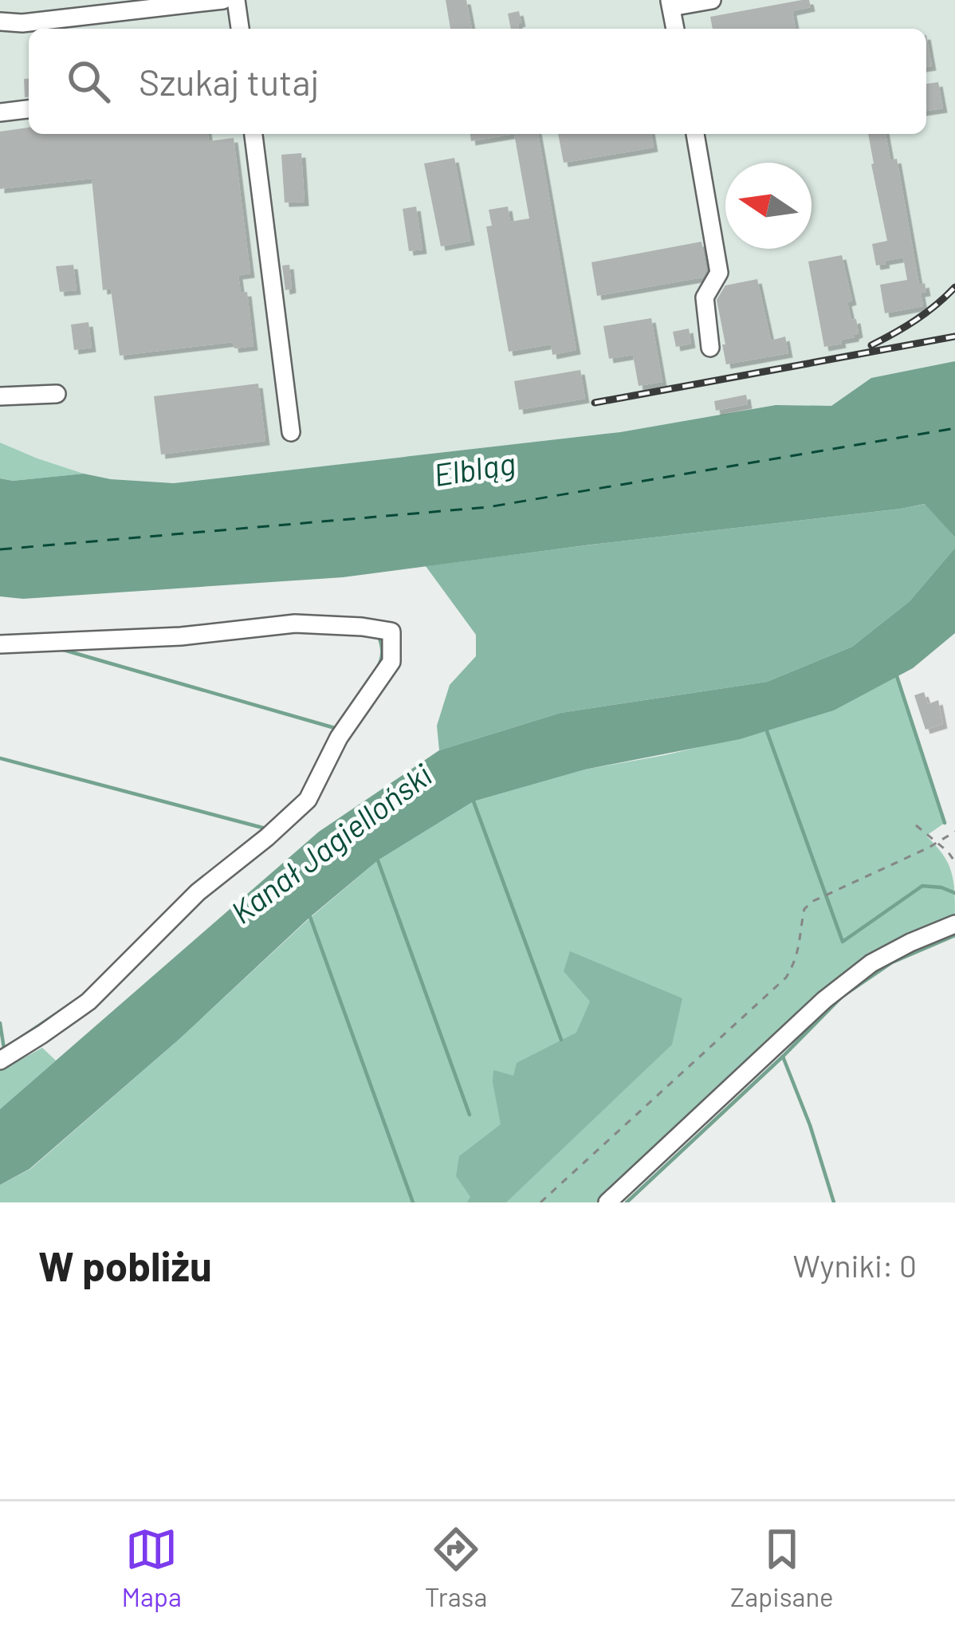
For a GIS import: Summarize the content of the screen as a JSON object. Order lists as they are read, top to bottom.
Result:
{
  "water": ["Elbląg", "Kanał Jagielloński"],
  "north": "left",
  "page": {
    "search": "Szukaj tutaj",
    "heading": ["W pobliżu", "Wyniki: 0"],
    "nav": ["Mapa", "Trasa", "Zapisane"]
  }
}
